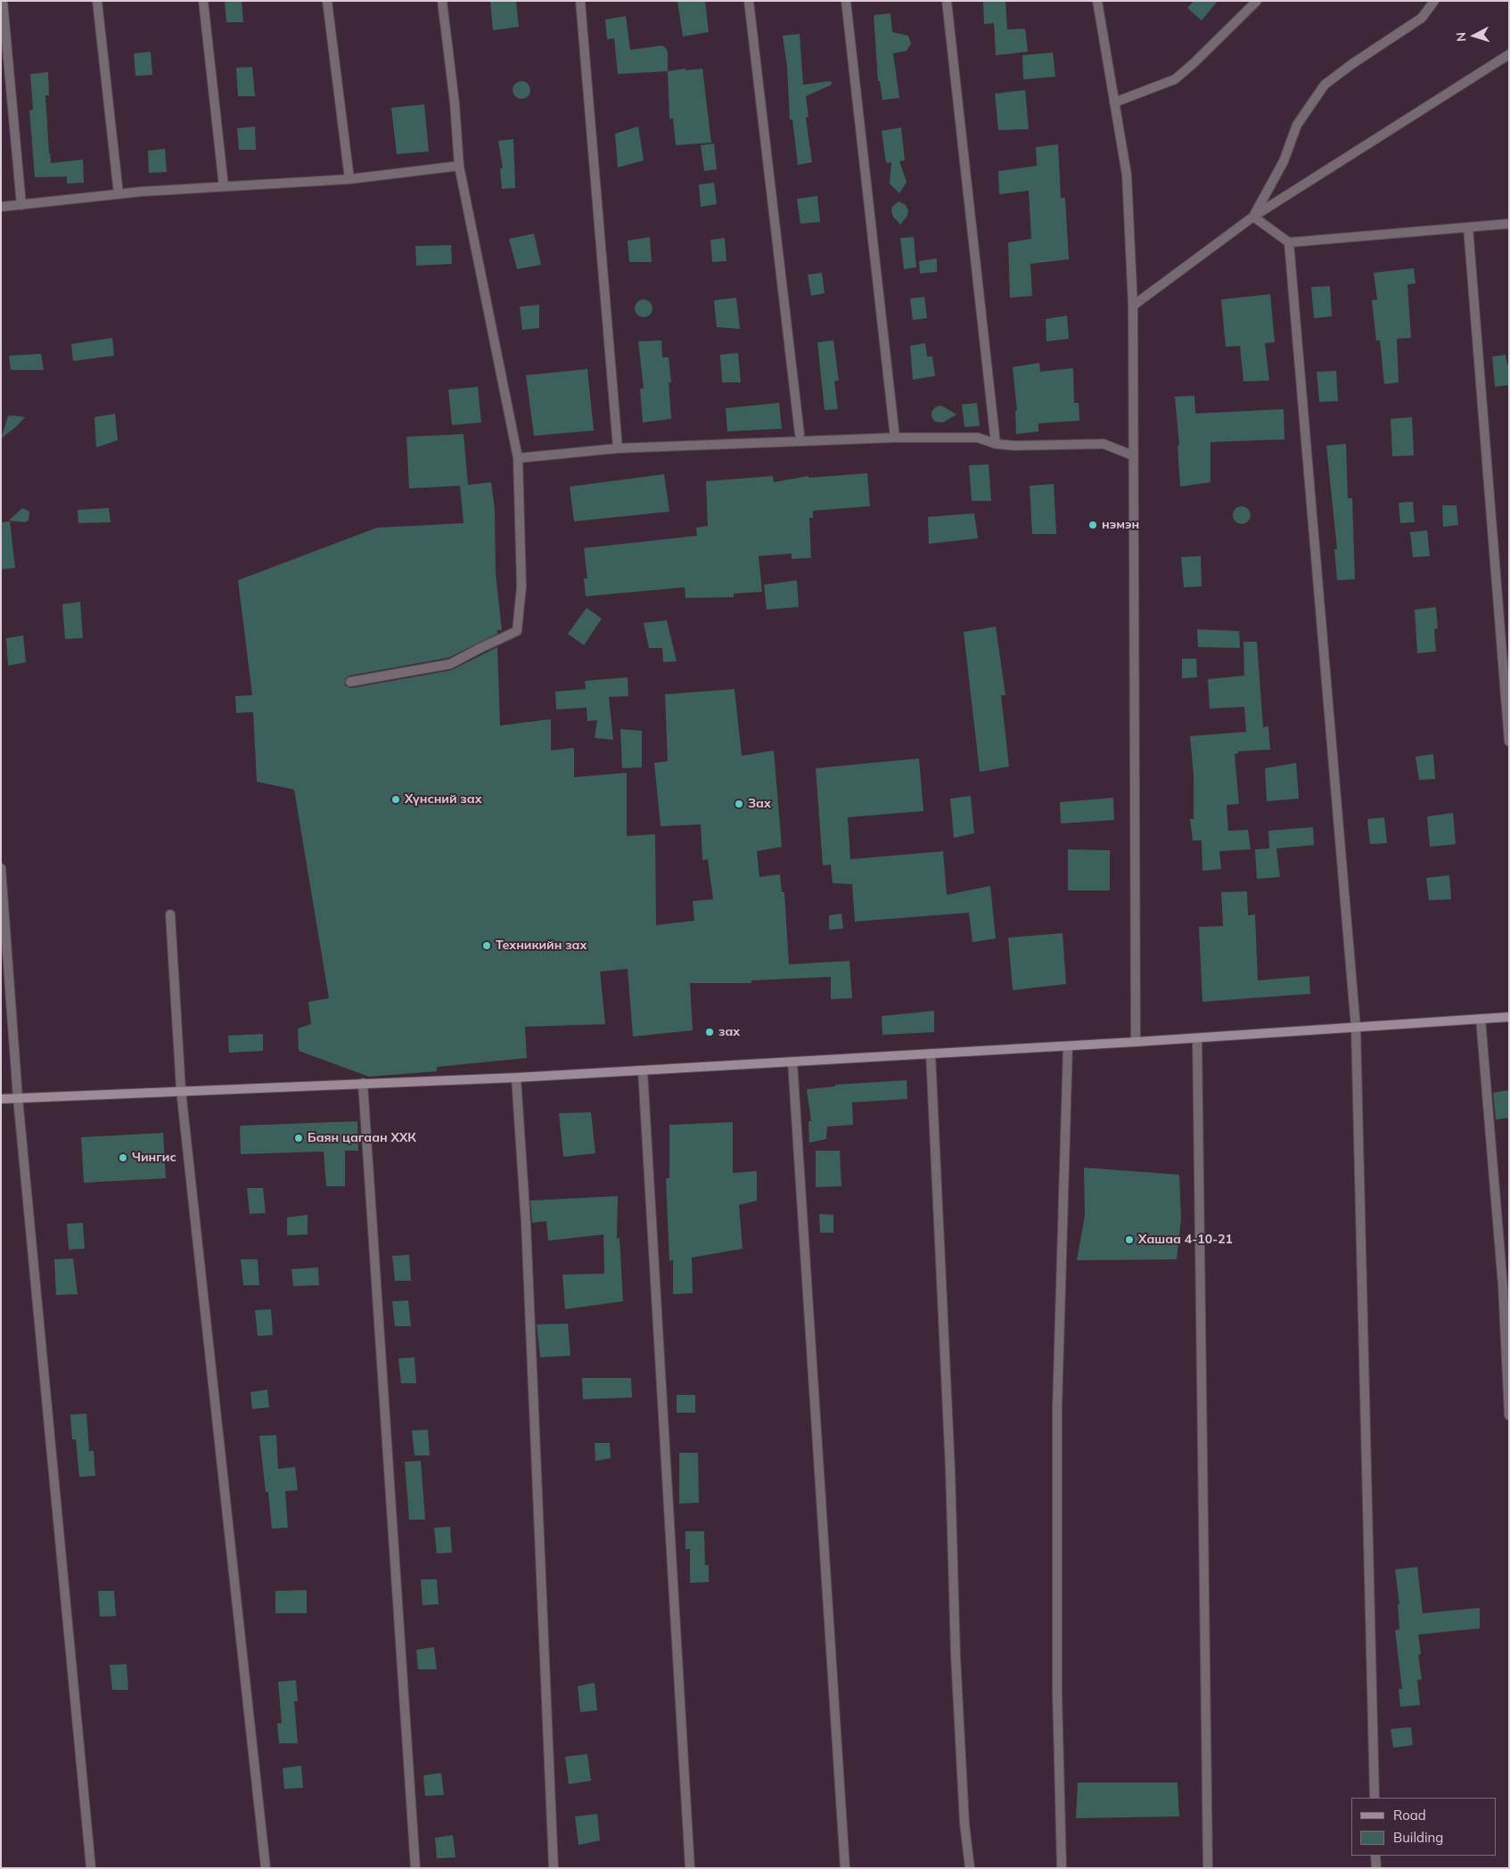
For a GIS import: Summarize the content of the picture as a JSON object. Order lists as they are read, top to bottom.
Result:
{
  "places": [
    "нэмэн",
    "Хүнсний зах",
    "Зах",
    "Техникийн зах",
    "зах",
    "Баян цагаан ХХК",
    "Чингис",
    "Хашаа 4-10-21"
  ],
  "legend": ["Road", "Building"],
  "north": "left"
}
